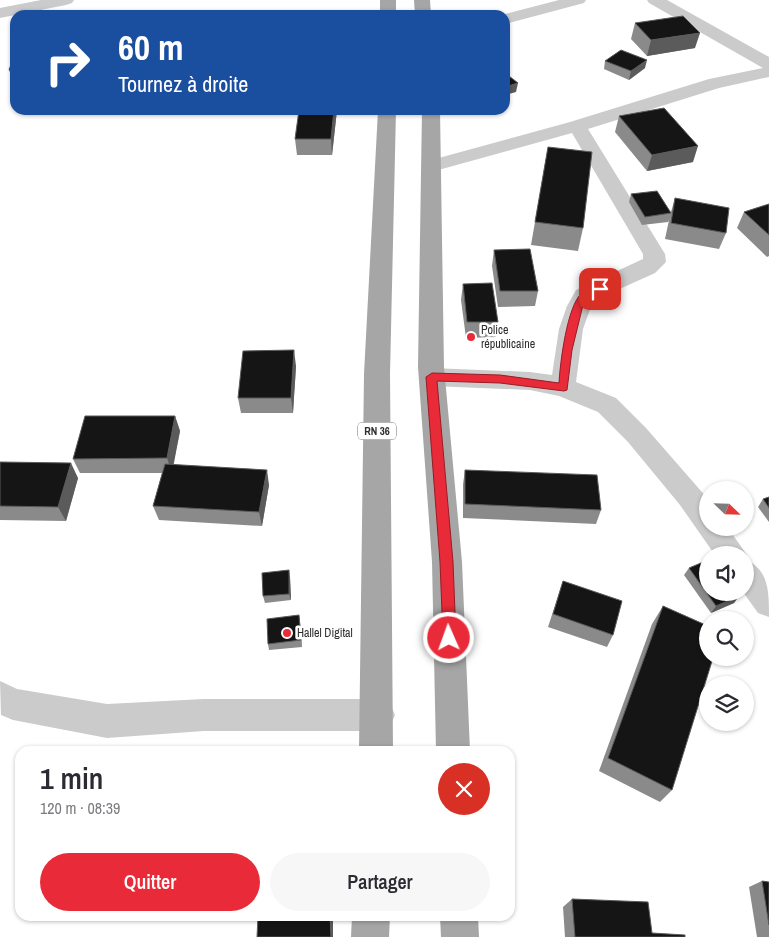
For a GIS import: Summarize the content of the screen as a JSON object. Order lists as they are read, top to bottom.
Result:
{
  "streets": {
    "main road": ["RN 36"]
  },
  "places": ["Police républicaine", "Hallel Digital"],
  "north": "bottom right",
  "page": {
    "turn": ["60 m", "Tournez à droite"],
    "heading": ["1 min", "120 m · 08:39"],
    "buttons": ["Quitter", "Partager"]
  }
}
